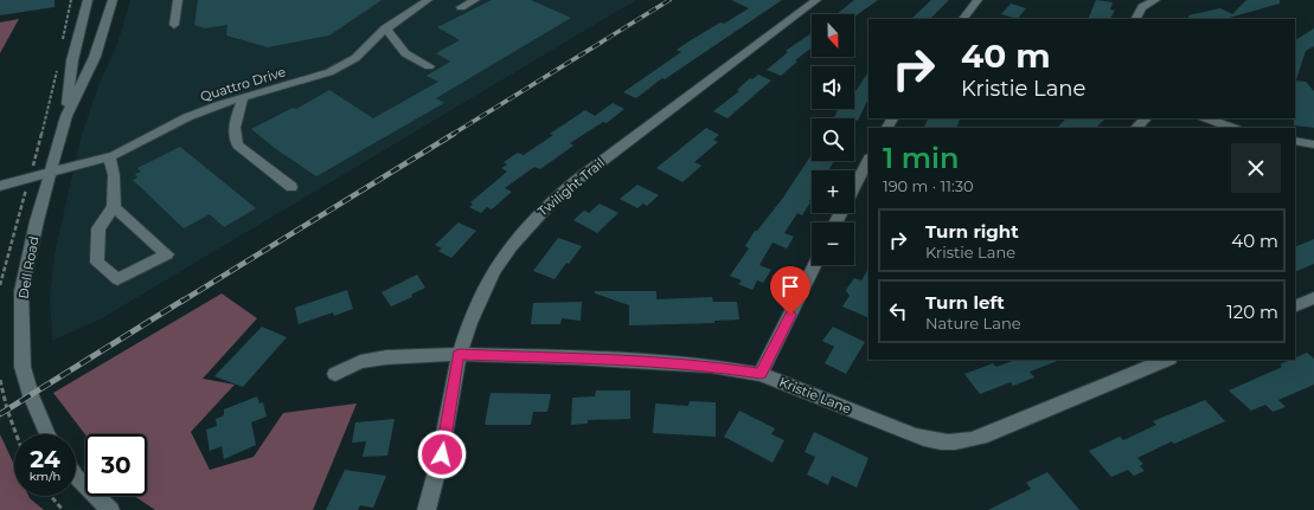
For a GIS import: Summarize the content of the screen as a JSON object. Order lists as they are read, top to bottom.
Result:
{
  "streets": {
    "street": [
      "Quattro Drive",
      "Twilight Trail",
      "Dell Road",
      "Kristie Lane"
    ]
  },
  "crossings": [
    ["Quattro Drive", "Dell Road"],
    ["Twilight Trail", "Kristie Lane"]
  ],
  "north": "bottom",
  "page": {
    "map_buttons": ["+", "−"],
    "turn": ["40 m", "Kristie Lane"],
    "heading": ["1 min", "190 m · 11:30"],
    "list": [
      {
        "name": "Turn right",
        "note": "Kristie Lane",
        "value": "40 m"
      },
      {
        "name": "Turn left",
        "note": "Nature Lane",
        "value": "120 m"
      }
    ],
    "speed": "24 km/h",
    "limit": "30"
  }
}
